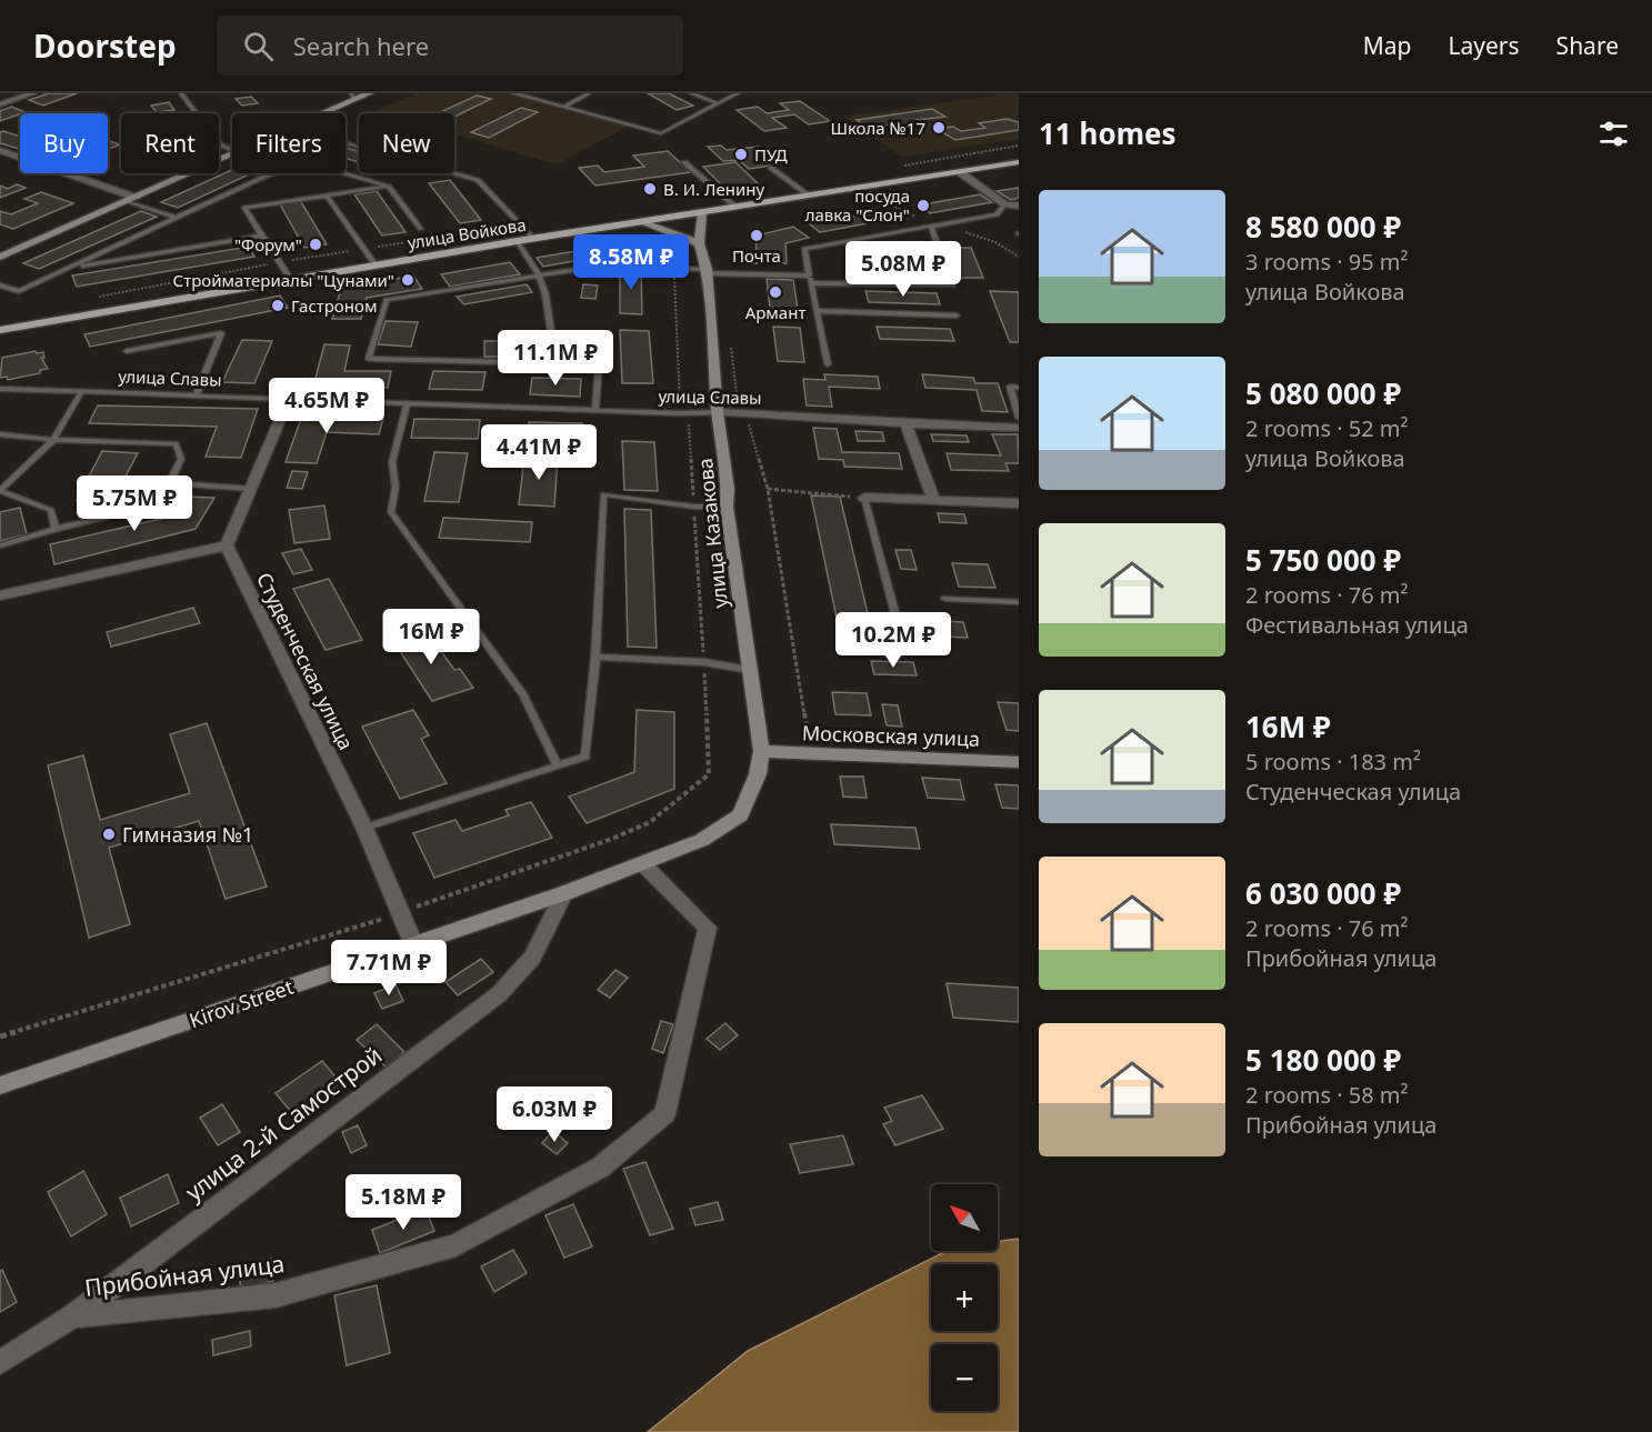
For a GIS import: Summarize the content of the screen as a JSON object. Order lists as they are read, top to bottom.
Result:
{
  "streets": {
    "main road": [
      "улица Войкова",
      "улица Казакова",
      "Московская улица",
      "Kirov Street"
    ],
    "street": [
      "улица Славы",
      "Студенческая улица",
      "улица 2-й Самострой",
      "Прибойная улица"
    ]
  },
  "crossings": [
    ["улица Войкова", "улица Казакова"],
    ["улица Славы", "улица Казакова"],
    ["улица Казакова", "Московская улица"],
    ["улица Казакова", "Kirov Street"],
    ["Студенческая улица", "Kirov Street"],
    ["Kirov Street", "улица 2-й Самострой"],
    ["Kirov Street", "Прибойная улица"],
    ["улица 2-й Самострой", "Прибойная улица"]
  ],
  "places": [
    "Школа №17",
    "ПУД",
    "В. И. Ленину",
    "посуда лавка \"Слон\"",
    "Почта",
    "\"Форум\"",
    "Стройматериалы \"Цунами\"",
    "Армант",
    "Гастроном",
    "Гимназия №1"
  ],
  "north": "top left",
  "page": {
    "header": "Doorstep",
    "search": "Search here",
    "nav": ["Map", "Layers", "Share"],
    "heading": "11 homes",
    "chip": [
      "Buy",
      "Rent",
      "Filters",
      "New"
    ],
    "list": [
      {
        "name": "8 580 000 ₽",
        "note": "3 rooms · 95 m² · улица Войкова"
      },
      {
        "name": "5 080 000 ₽",
        "note": "2 rooms · 52 m² · улица Войкова"
      },
      {
        "name": "5 750 000 ₽",
        "note": "2 rooms · 76 m² · Фестивальная улица"
      },
      {
        "name": "16M ₽",
        "note": "5 rooms · 183 m² · Студенческая улица"
      },
      {
        "name": "6 030 000 ₽",
        "note": "2 rooms · 76 m² · Прибойная улица"
      },
      {
        "name": "5 180 000 ₽",
        "note": "2 rooms · 58 m² · Прибойная улица"
      }
    ],
    "price": [
      "8.58M ₽",
      "5.08M ₽",
      "11.1M ₽",
      "4.65M ₽",
      "4.41M ₽",
      "5.75M ₽",
      "16M ₽",
      "10.2M ₽",
      "7.71M ₽",
      "6.03M ₽",
      "5.18M ₽"
    ],
    "map_buttons": ["+", "−"]
  }
}
